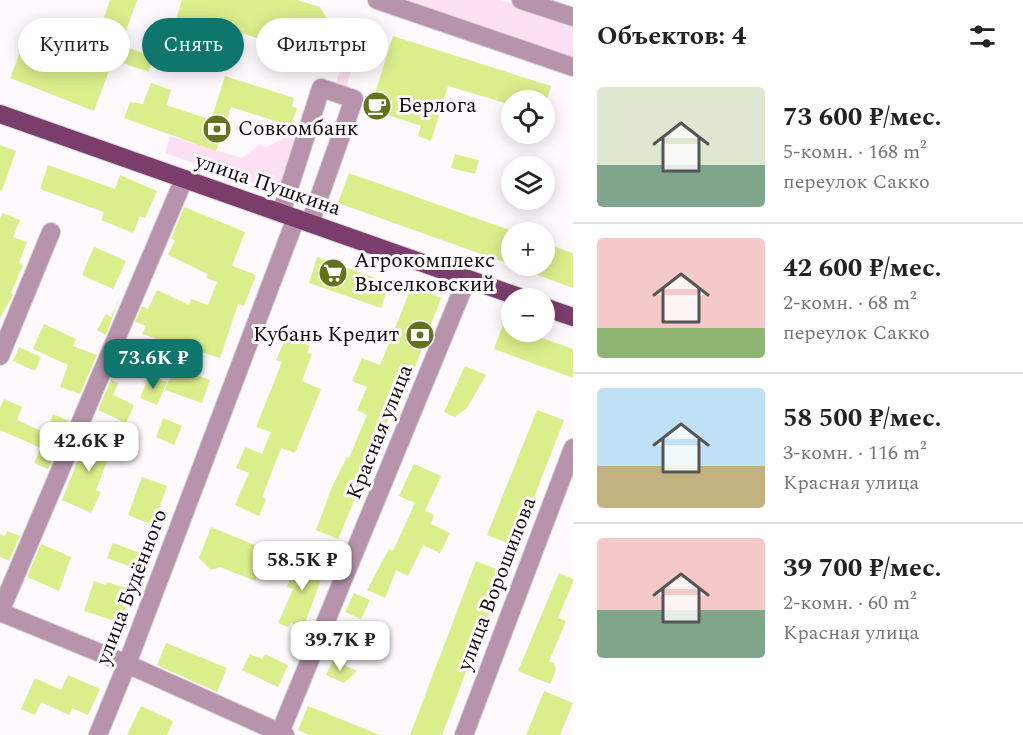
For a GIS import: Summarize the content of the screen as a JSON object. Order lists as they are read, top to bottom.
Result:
{
  "streets": {
    "main road": ["улица Пушкина"],
    "street": ["Красная улица", "улица Ворошилова", "улица Будённого"]
  },
  "crossings": [
    ["улица Пушкина", "Красная улица"],
    ["улица Пушкина", "улица Будённого"]
  ],
  "places": {
    "cafe": ["Берлога"],
    "bank": ["Совкомбанк", "Кубань Кредит"],
    "supermarket": ["Агрокомплекс Выселковский"]
  },
  "page": {
    "heading": "Объектов: 4",
    "chip": ["Купить", "Снять", "Фильтры"],
    "list": [
      {
        "name": "73 600 ₽/мес.",
        "note": "5-комн. · 168 m² · переулок Сакко"
      },
      {
        "name": "42 600 ₽/мес.",
        "note": "2-комн. · 68 m² · переулок Сакко"
      },
      {
        "name": "58 500 ₽/мес.",
        "note": "3-комн. · 116 m² · Красная улица"
      },
      {
        "name": "39 700 ₽/мес.",
        "note": "2-комн. · 60 m² · Красная улица"
      }
    ],
    "map_buttons": ["+", "−"],
    "price": [
      "73.6K ₽",
      "42.6K ₽",
      "58.5K ₽",
      "39.7K ₽"
    ]
  }
}
